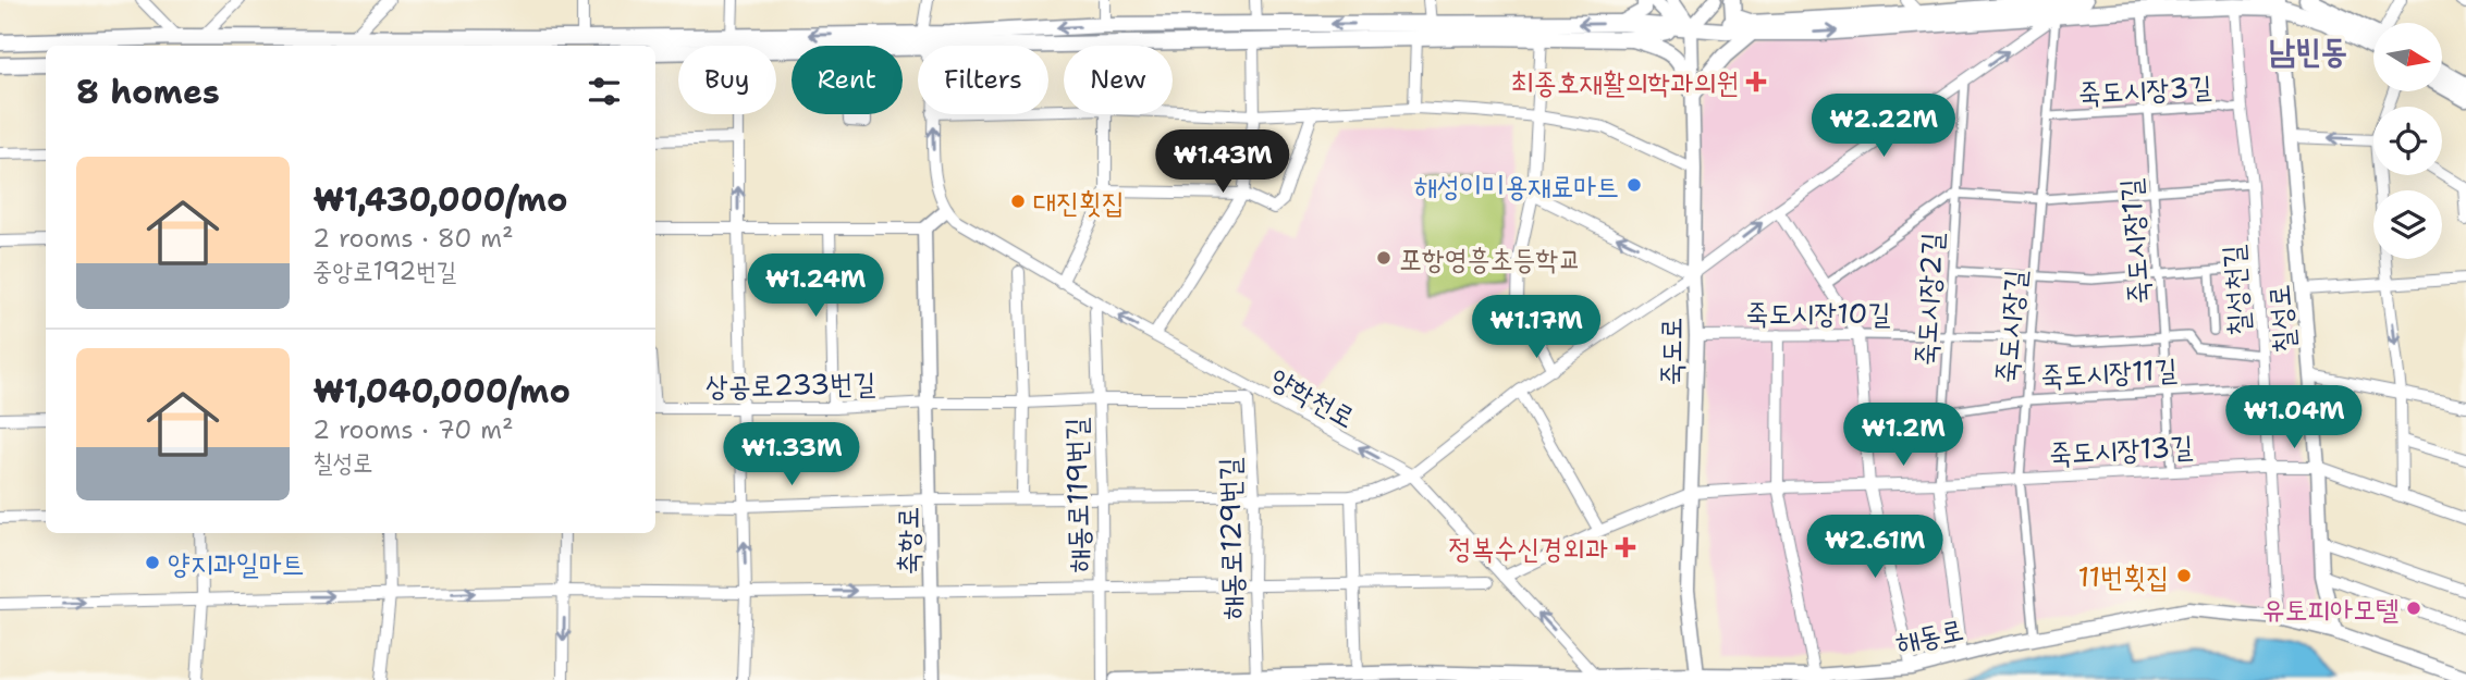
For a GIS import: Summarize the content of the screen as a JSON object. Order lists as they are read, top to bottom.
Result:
{
  "streets": {
    "main road": [
      "칠성로",
      "죽도로",
      "축항로",
      "해동로"
    ],
    "street": [
      "죽도시장3길",
      "죽도시장1길",
      "칠성천길",
      "죽도시장2길",
      "죽도시장10길",
      "죽도시장길",
      "죽도시장11길",
      "상공로233번길",
      "양학천로",
      "죽도시장13길",
      "해동로119번길",
      "해동로129번길"
    ]
  },
  "crossings": [
    ["죽도시장3길", "죽도시장1길"],
    ["죽도시장3길", "칠성천길"],
    ["죽도시장3길", "죽도시장길"],
    ["죽도시장1길", "죽도시장10길"],
    ["죽도시장1길", "죽도시장11길"],
    ["죽도시장1길", "죽도시장13길"],
    ["칠성천길", "죽도시장10길"],
    ["칠성천길", "죽도시장13길"],
    ["칠성천길", "해동로"],
    ["죽도시장2길", "죽도시장10길"],
    ["죽도시장2길", "죽도시장11길"],
    ["죽도시장2길", "죽도시장13길"],
    ["죽도시장2길", "해동로"],
    ["죽도시장10길", "죽도시장길"],
    ["죽도시장10길", "죽도로"],
    ["칠성로", "죽도시장13길"],
    ["칠성로", "해동로"],
    ["죽도시장길", "죽도시장11길"],
    ["죽도시장길", "죽도시장13길"],
    ["죽도시장길", "해동로"],
    ["죽도로", "죽도시장13길"],
    ["죽도로", "해동로"],
    ["상공로233번길", "축항로"],
    ["양학천로", "죽도시장13길"],
    ["양학천로", "해동로119번길"],
    ["양학천로", "해동로129번길"],
    ["양학천로", "해동로"],
    ["해동로129번길", "해동로"]
  ],
  "one_way": ["양학천로"],
  "districts": ["남빈동"],
  "places": {
    "health": ["최종호재활의학과의원", "정복수신경외과"],
    "other": [
      "해성이미용재료마트",
      "대진횟집",
      "포항영흥초등학교",
      "양지과일마트",
      "11번횟집",
      "유토피아모텔"
    ]
  },
  "north": "right",
  "page": {
    "chip": [
      "Buy",
      "Rent",
      "Filters",
      "New"
    ],
    "heading": "8 homes",
    "price": [
      "₩2.22M",
      "₩1.43M",
      "₩1.24M",
      "₩1.17M",
      "₩1.04M",
      "₩1.2M",
      "₩1.33M",
      "₩2.61M"
    ],
    "list": [
      {
        "name": "₩1,430,000/mo",
        "note": "2 rooms · 80 m² · 중앙로192번길"
      },
      {
        "name": "₩1,040,000/mo",
        "note": "2 rooms · 70 m² · 칠성로"
      }
    ]
  }
}
